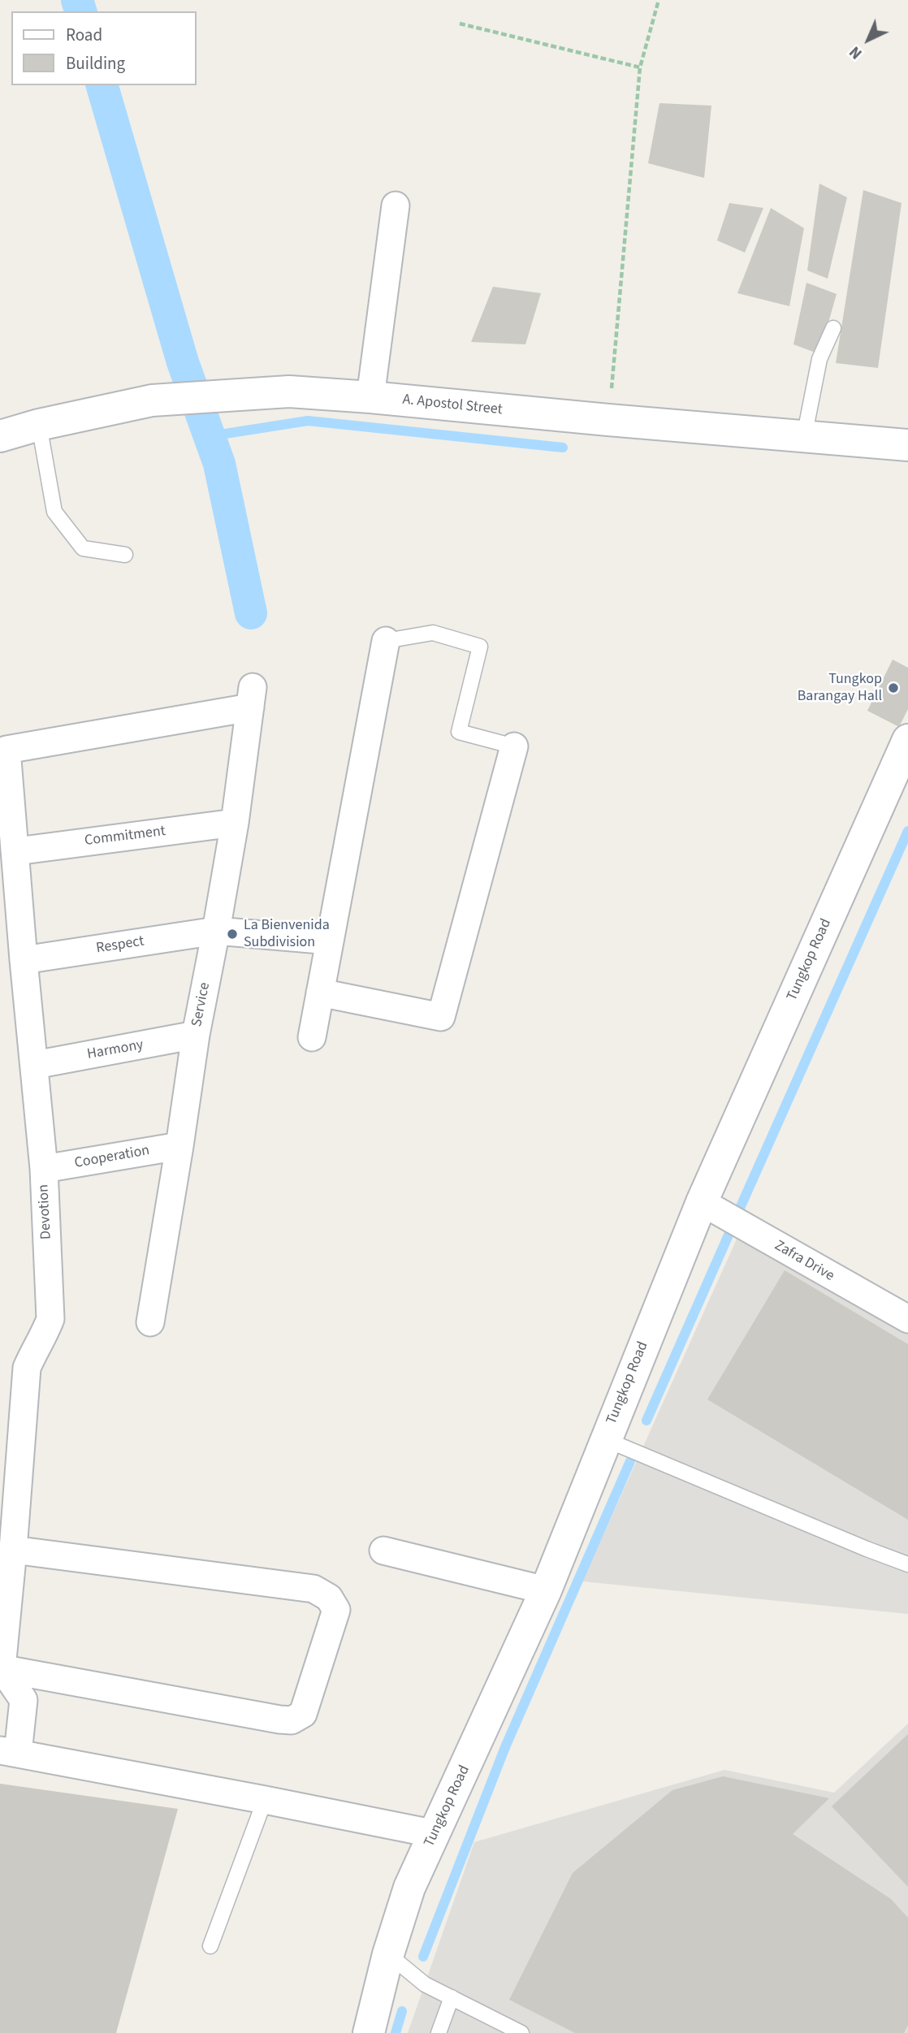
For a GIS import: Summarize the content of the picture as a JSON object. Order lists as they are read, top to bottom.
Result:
{
  "streets": {
    "street": [
      "A. Apostol Street",
      "Commitment",
      "Respect",
      "Tungkop Road",
      "Service",
      "Harmony",
      "Cooperation",
      "Devotion",
      "Zafra Drive"
    ]
  },
  "crossings": [
    ["Commitment", "Service"],
    ["Commitment", "Devotion"],
    ["Respect", "Service"],
    ["Respect", "Devotion"],
    ["Tungkop Road", "Zafra Drive"],
    ["Service", "Harmony"],
    ["Service", "Cooperation"],
    ["Service", "Devotion"],
    ["Harmony", "Devotion"],
    ["Cooperation", "Devotion"]
  ],
  "places": ["Tungkop Barangay Hall", "La Bienvenida Subdivision"],
  "legend": ["Road", "Building"],
  "north": "bottom left"
}
